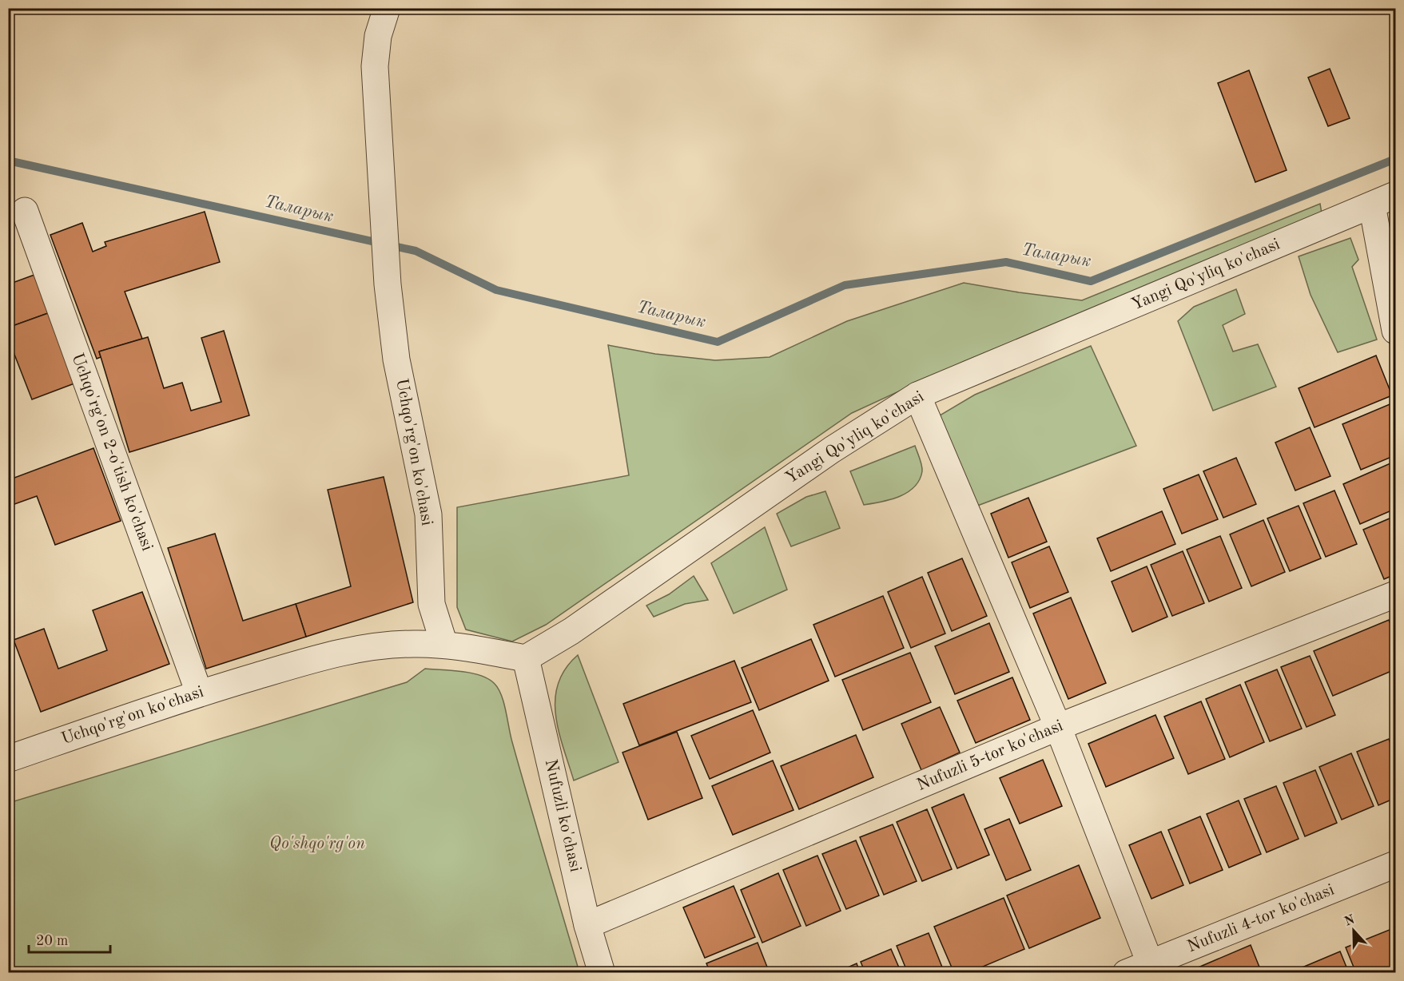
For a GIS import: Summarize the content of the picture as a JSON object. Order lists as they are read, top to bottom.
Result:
{
  "streets": {
    "street": [
      "Yangi Qo'yliq ko'chasi",
      "Uchqo'rg'on 2-o'tish ko'chasi",
      "Uchqo'rg'on ko'chasi",
      "Nufuzli 5-tor ko'chasi",
      "Nufuzli ko'chasi",
      "Nufuzli 4-tor ko'chasi"
    ]
  },
  "crossings": [
    ["Yangi Qo'yliq ko'chasi", "Nufuzli ko'chasi"],
    ["Uchqo'rg'on 2-o'tish ko'chasi", "Uchqo'rg'on ko'chasi"],
    ["Nufuzli 5-tor ko'chasi", "Nufuzli ko'chasi"]
  ],
  "water": ["Таларык"],
  "parks": ["Qo'shqo'rg'on"],
  "scale_bar": "20 m",
  "north": "top"
}
